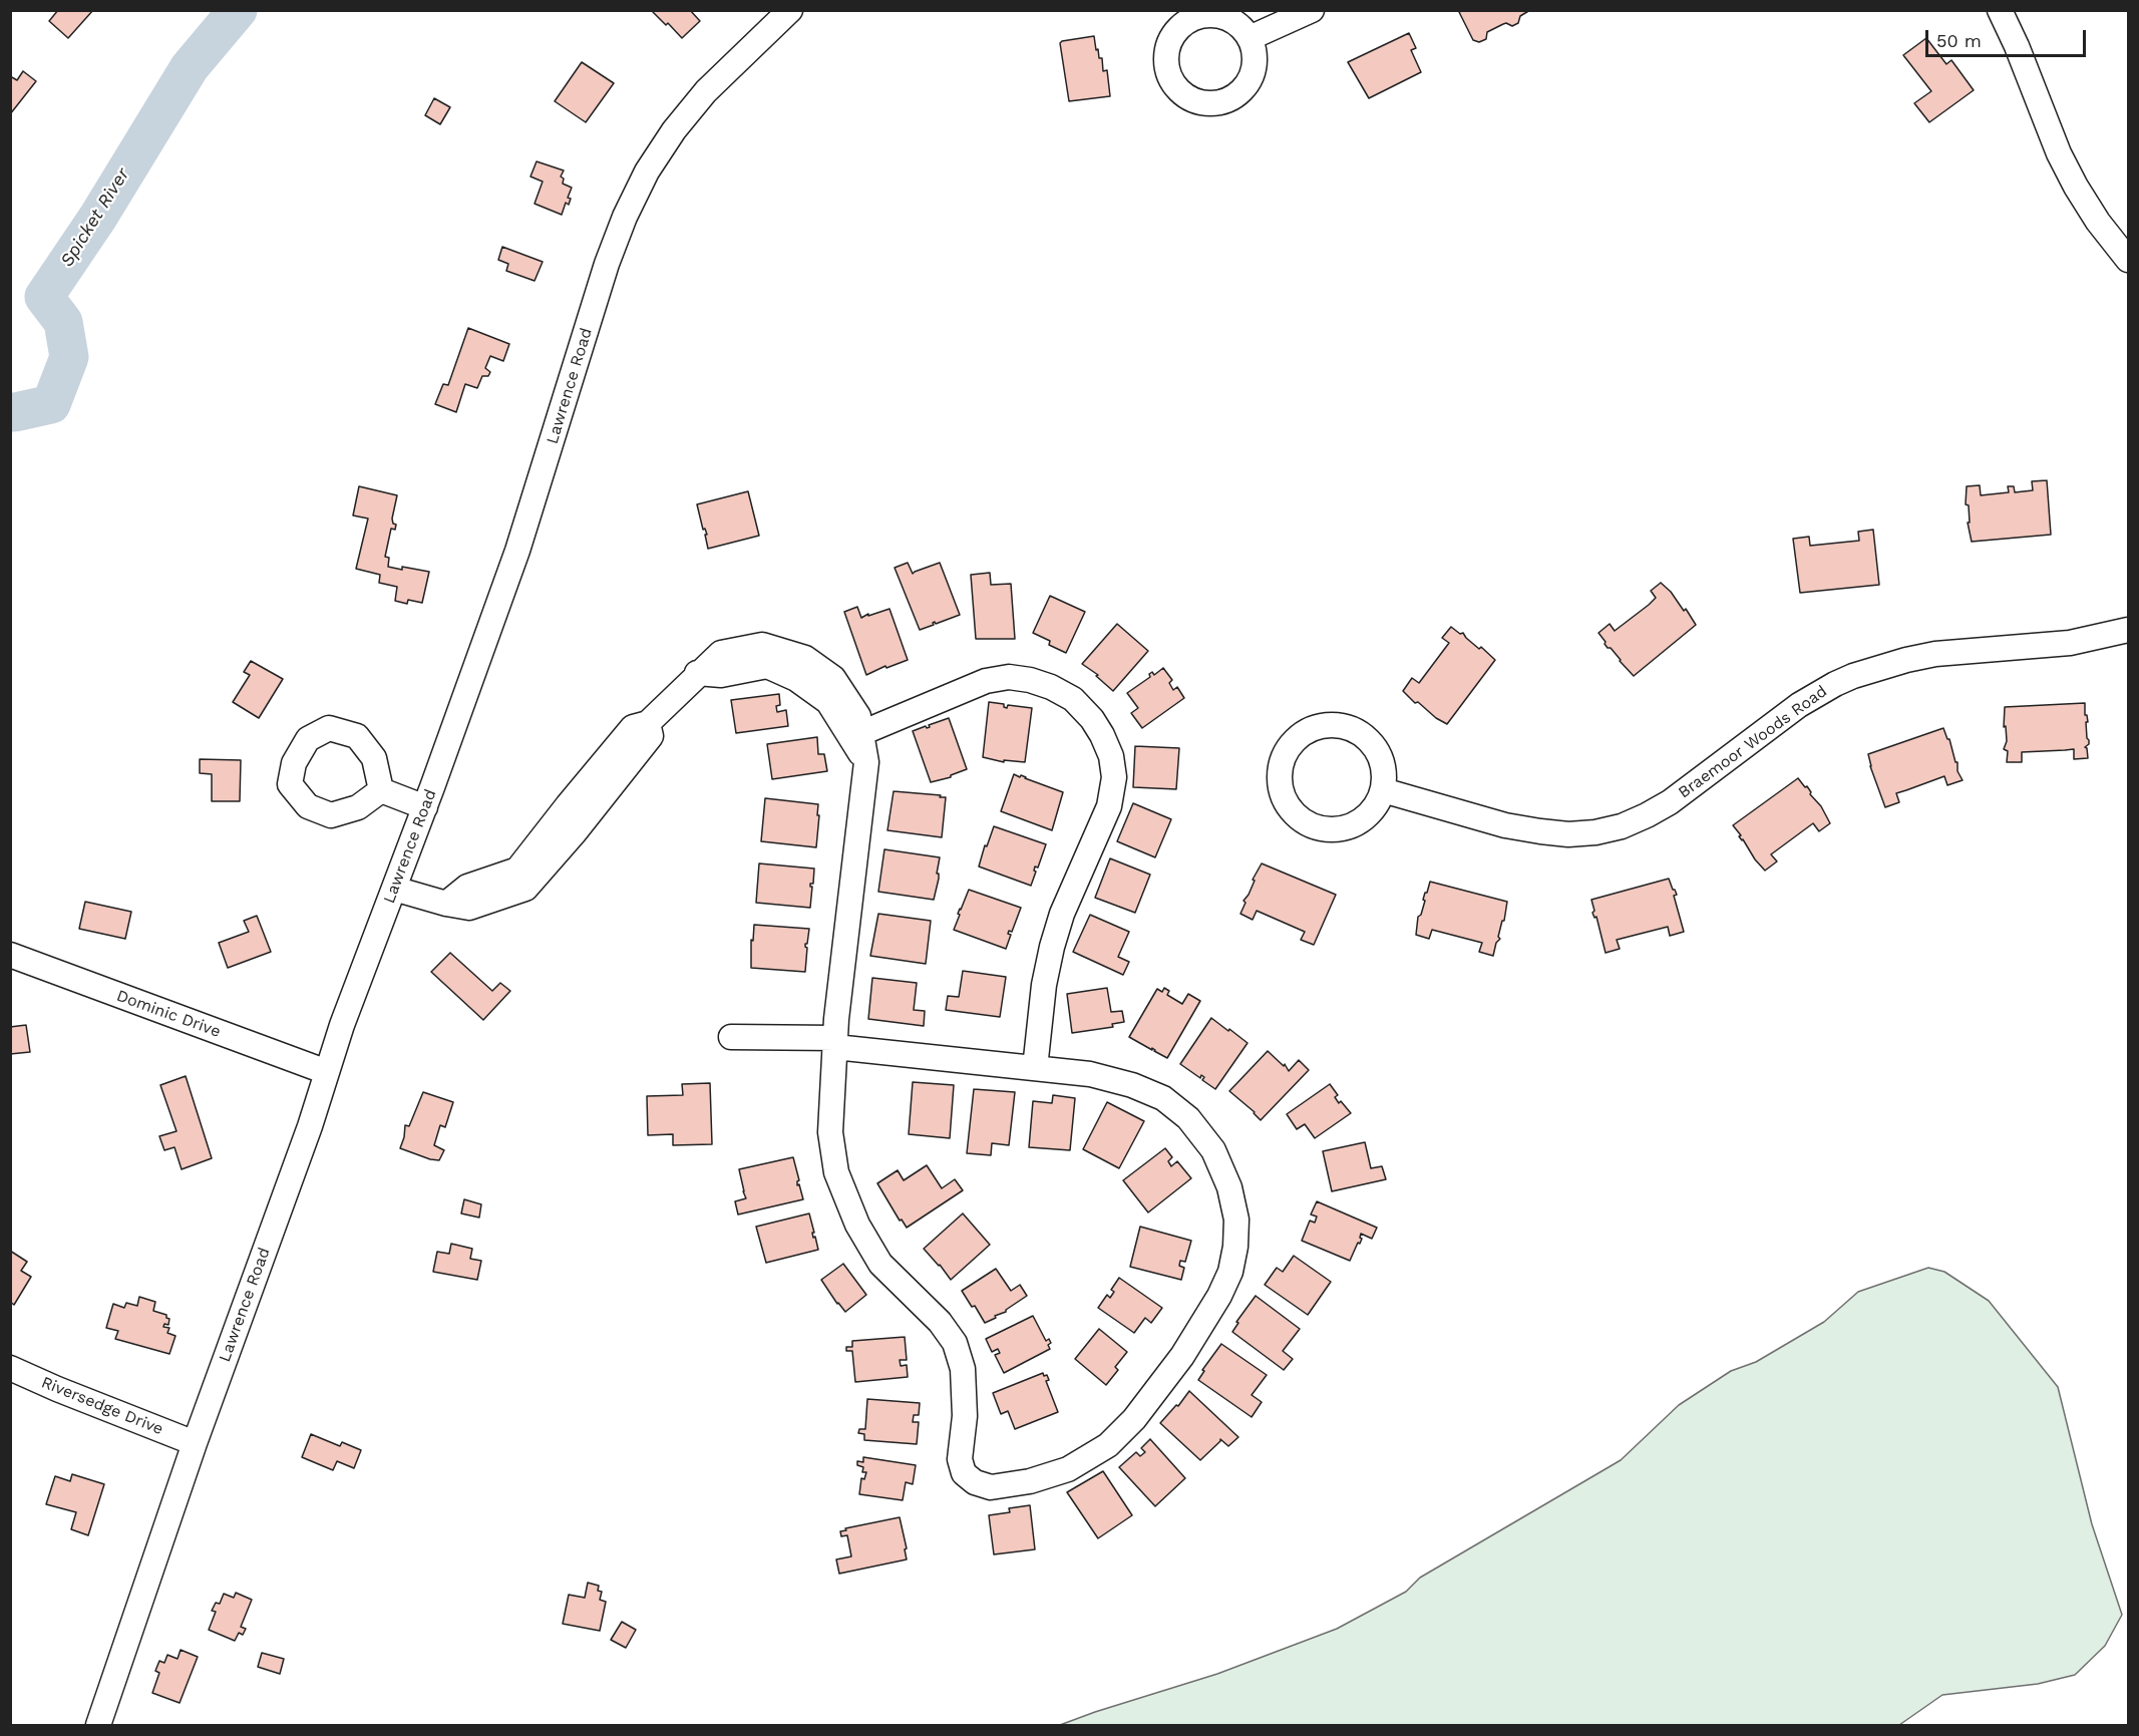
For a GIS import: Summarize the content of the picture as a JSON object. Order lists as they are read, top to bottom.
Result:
{
  "streets": {
    "street": [
      "Lawrence Road",
      "Braemoor Woods Road",
      "Dominic Drive",
      "Riversedge Drive"
    ]
  },
  "crossings": [
    ["Lawrence Road", "Dominic Drive"],
    ["Lawrence Road", "Riversedge Drive"]
  ],
  "water": ["Spicket River"],
  "scale_bar": "50 m"
}
